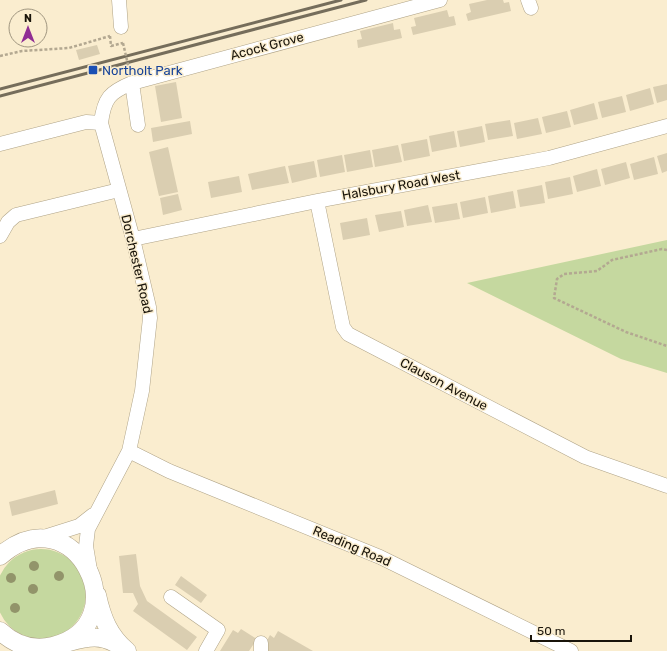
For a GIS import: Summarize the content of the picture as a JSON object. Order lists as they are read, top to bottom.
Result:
{
  "streets": {
    "street": [
      "Acock Grove",
      "Halsbury Road West",
      "Dorchester Road",
      "Clauson Avenue",
      "Reading Road"
    ]
  },
  "crossings": [
    ["Acock Grove", "Dorchester Road"],
    ["Halsbury Road West", "Dorchester Road"],
    ["Halsbury Road West", "Clauson Avenue"],
    ["Dorchester Road", "Reading Road"]
  ],
  "places": {
    "transit": ["Northolt Park"]
  },
  "scale_bar": "50 m",
  "north": "top"
}
